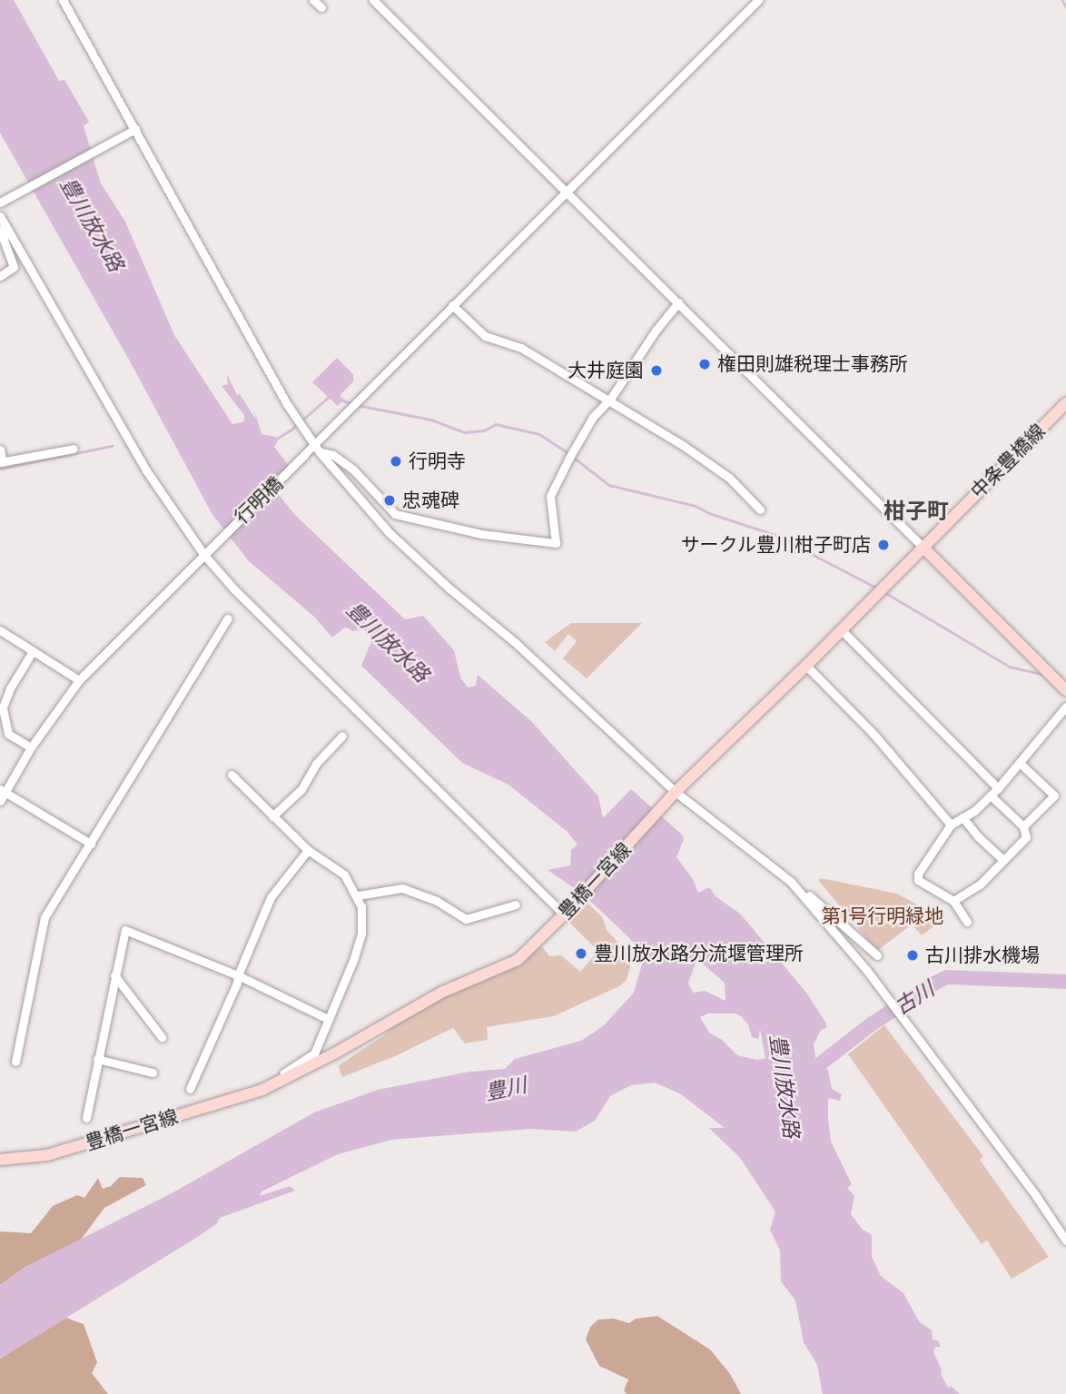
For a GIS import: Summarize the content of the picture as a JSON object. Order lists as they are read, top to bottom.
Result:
{
  "streets": {
    "main road": ["中条豊橋線", "豊橋一宮線"],
    "street": ["行明橋"]
  },
  "crossings": [
    ["中条豊橋線", "豊橋一宮線"]
  ],
  "districts": ["柑子町"],
  "water": ["豊川放水路", "古川", "豊川"],
  "parks": ["第1号行明緑地"],
  "places": [
    "権田則雄税理士事務所",
    "大井庭園",
    "行明寺",
    "忠魂碑",
    "サークル豊川柑子町店",
    "豊川放水路分流堰管理所",
    "古川排水機場"
  ]
}
